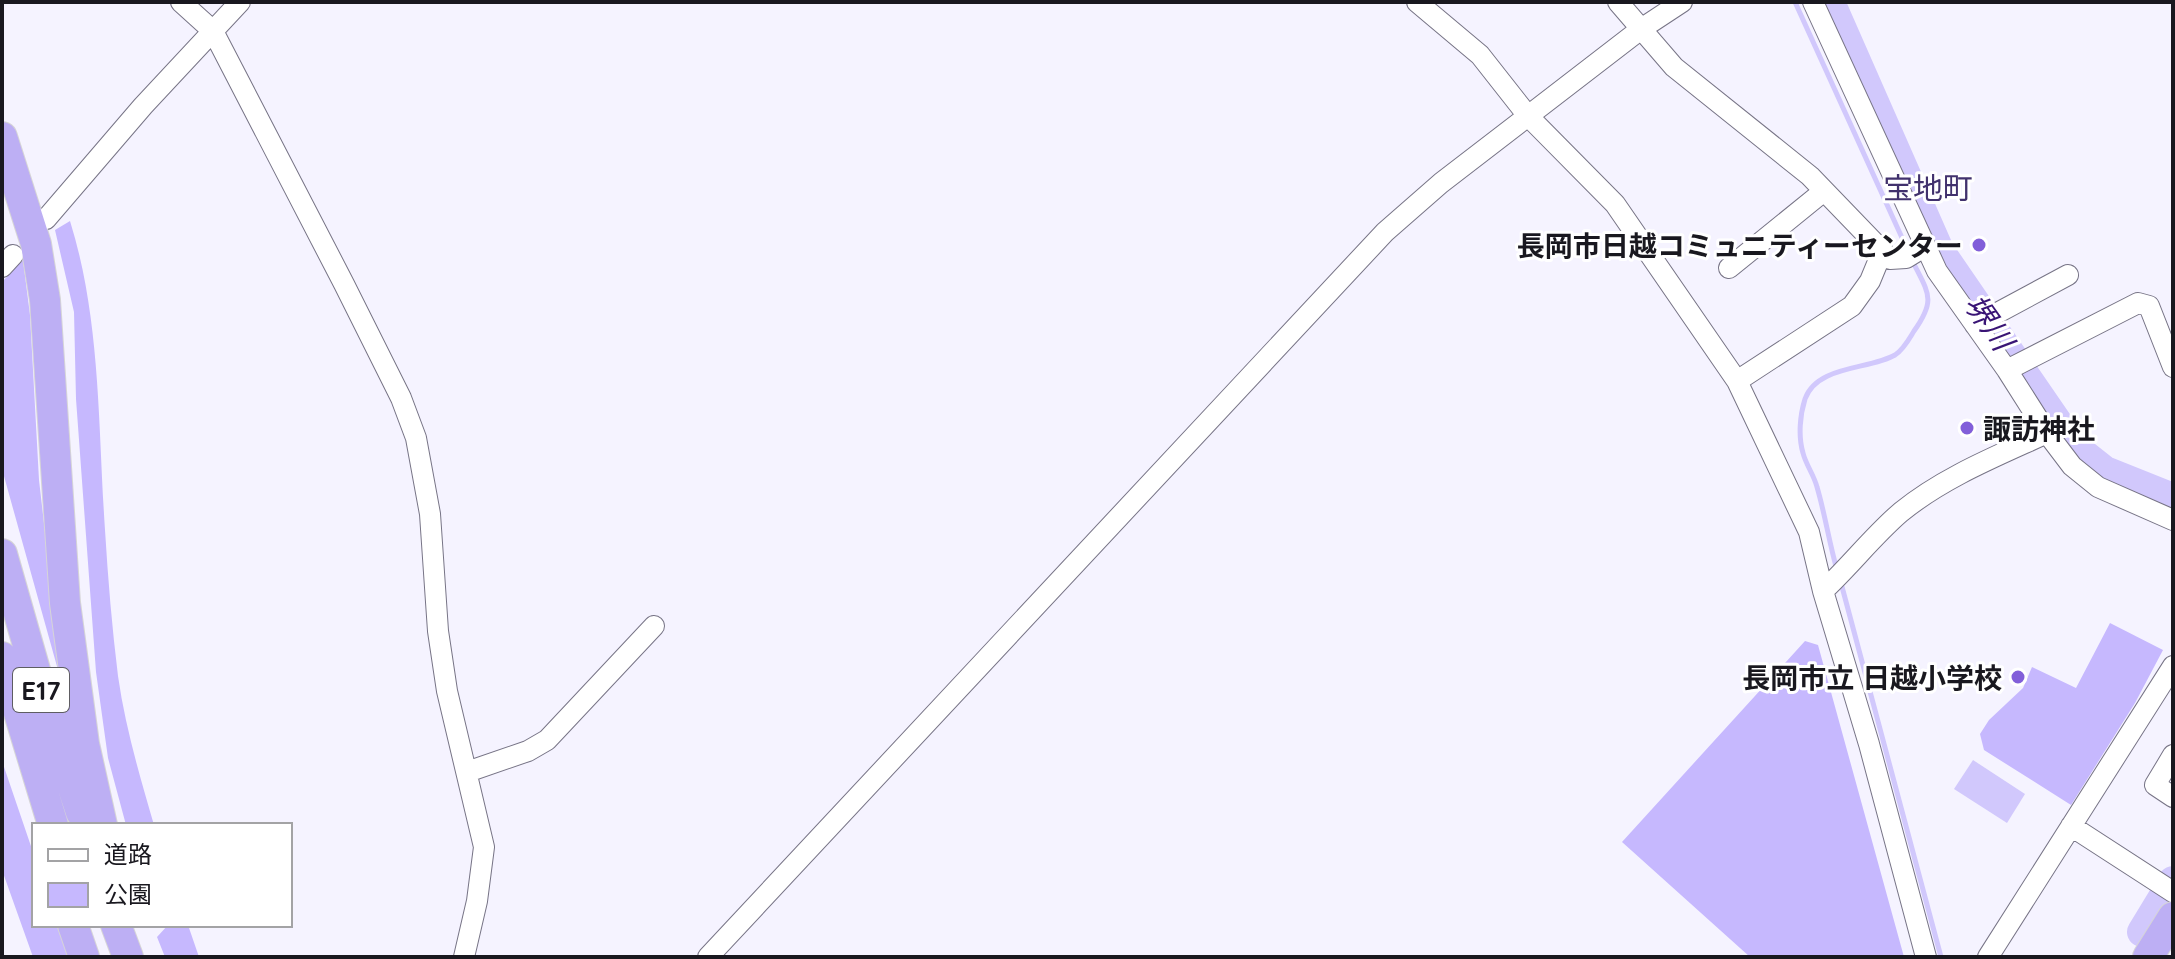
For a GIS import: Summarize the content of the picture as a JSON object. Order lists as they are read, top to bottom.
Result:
{
  "streets": {
    "highway": ["E17"]
  },
  "districts": ["宝地町"],
  "water": ["堺川"],
  "places": ["長岡市日越コミュニティーセンター", "諏訪神社", "長岡市立 日越小学校"],
  "legend": ["道路", "公園"]
}
